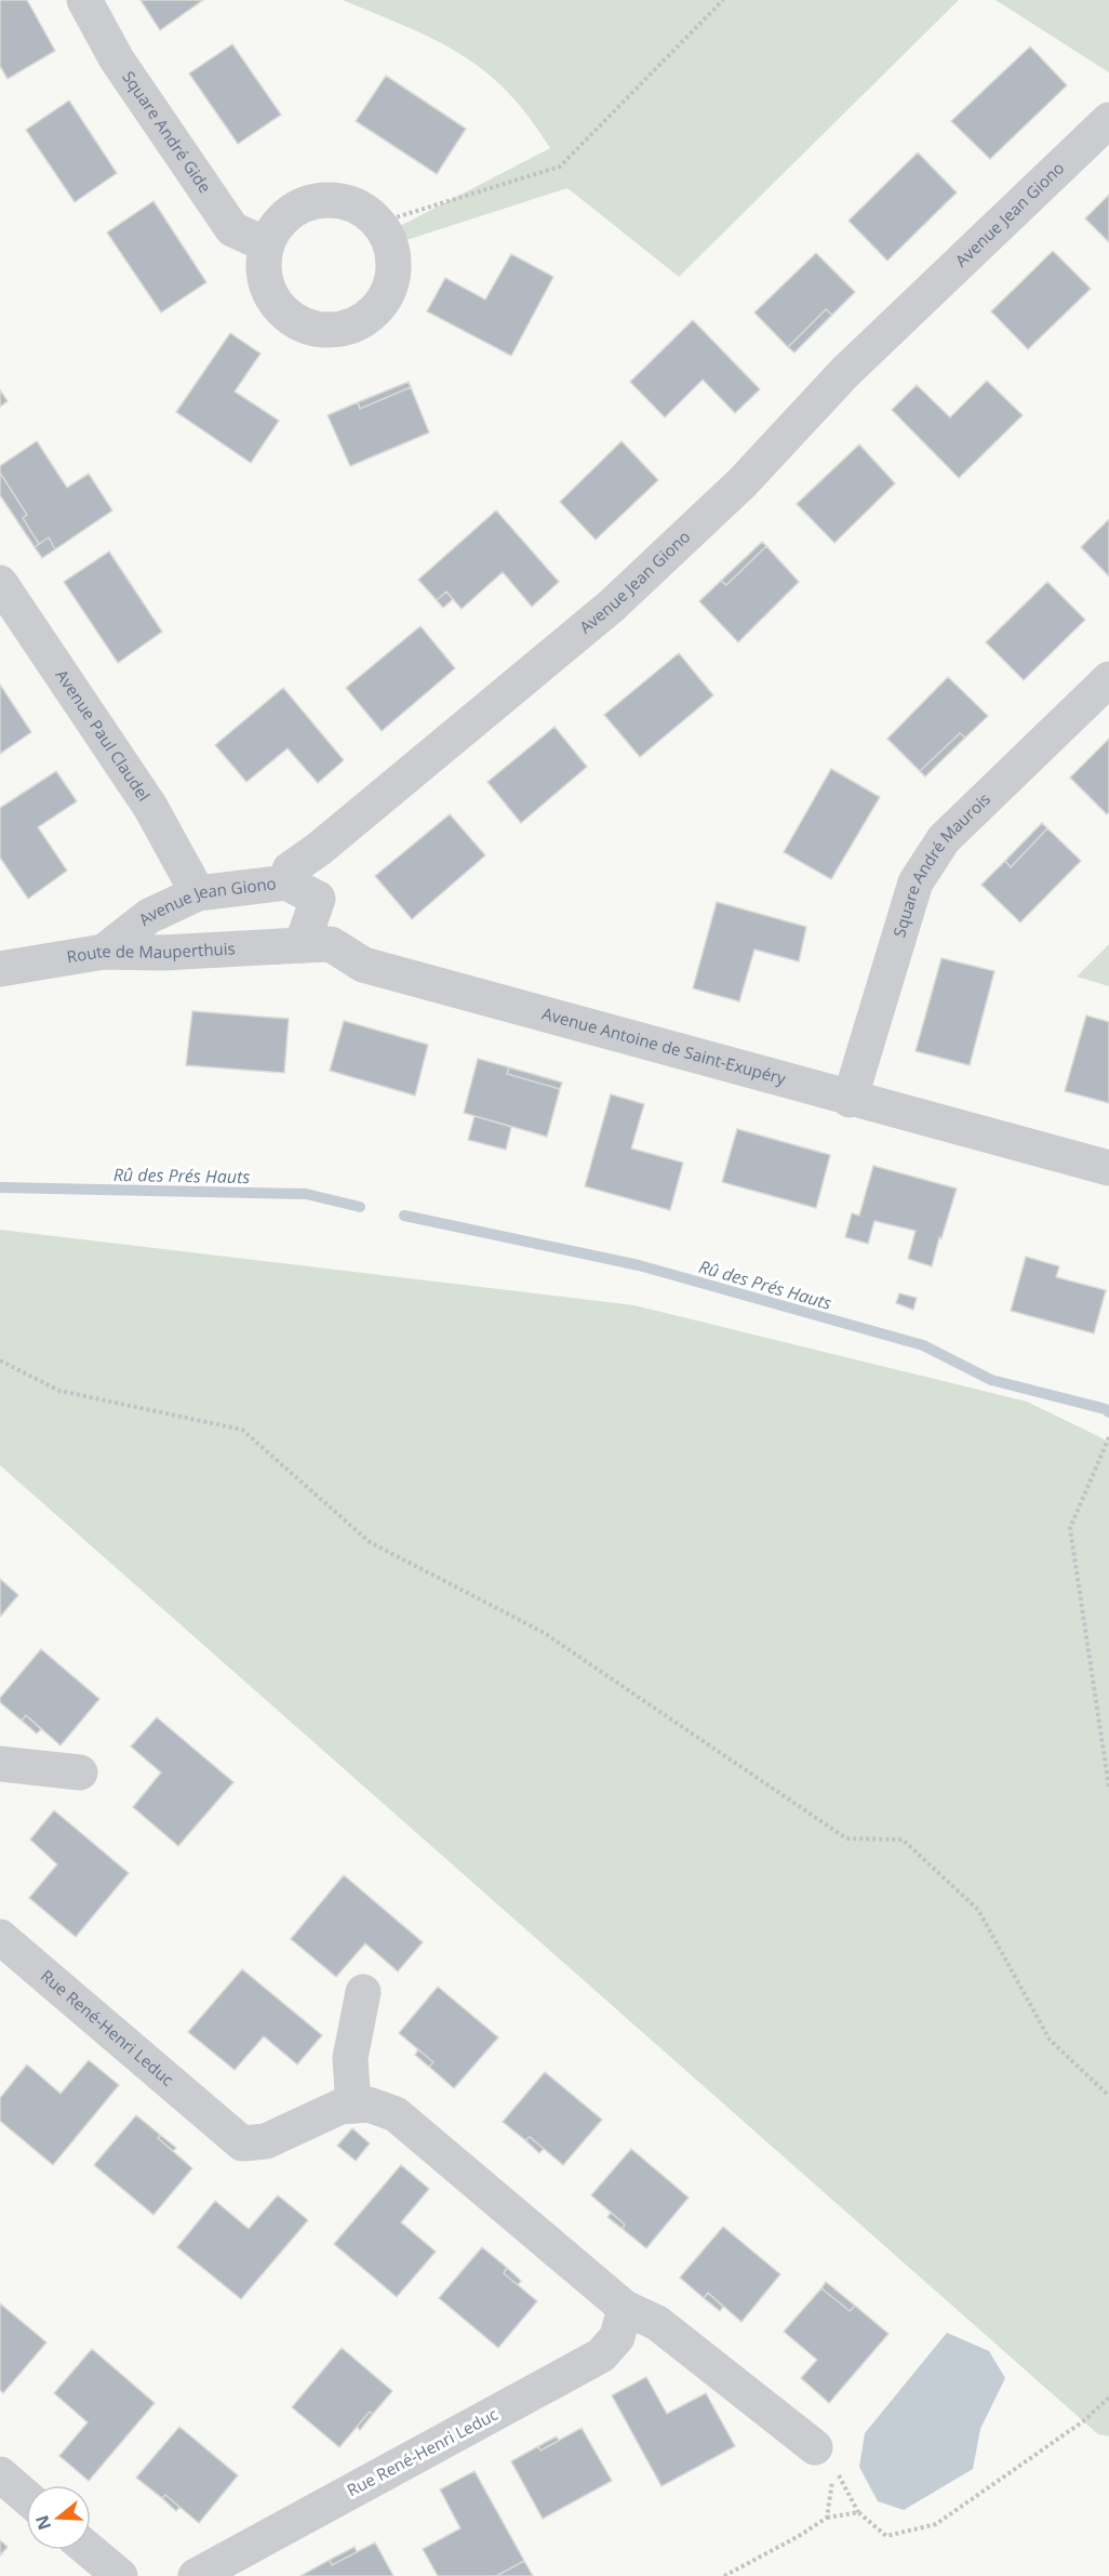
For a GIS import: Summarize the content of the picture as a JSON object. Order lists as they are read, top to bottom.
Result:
{
  "streets": {
    "street": [
      "Square André Gide",
      "Avenue Jean Giono",
      "Avenue Paul Claudel",
      "Square André Maurois",
      "Route de Mauperthuis",
      "Avenue Antoine de Saint-Exupéry",
      "Rue René-Henri Leduc"
    ]
  },
  "crossings": [
    ["Avenue Jean Giono", "Avenue Paul Claudel"],
    ["Avenue Jean Giono", "Route de Mauperthuis"],
    ["Square André Maurois", "Avenue Antoine de Saint-Exupéry"],
    ["Route de Mauperthuis", "Avenue Antoine de Saint-Exupéry"]
  ],
  "water": ["Rû des Prés Hauts"],
  "north": "left"
}
